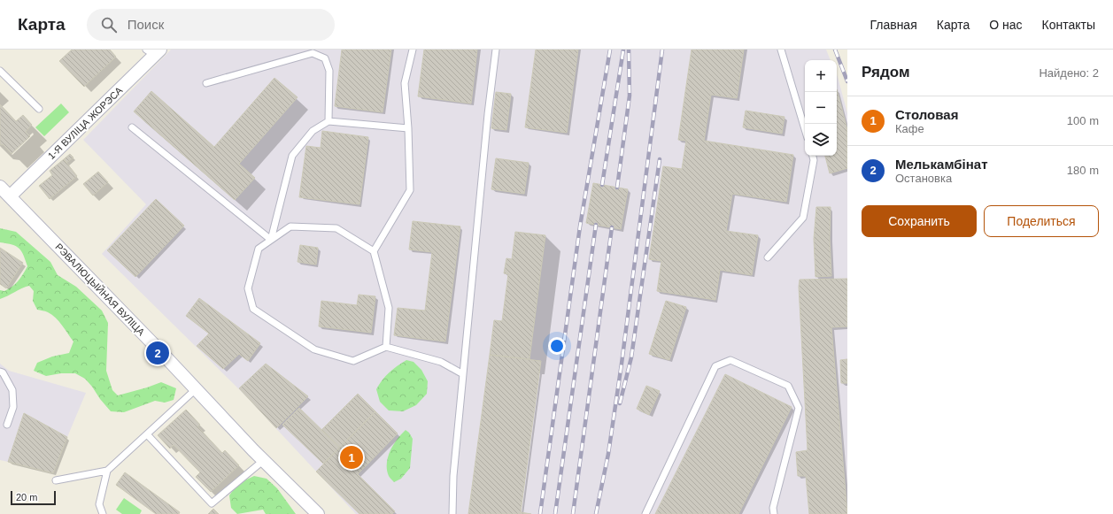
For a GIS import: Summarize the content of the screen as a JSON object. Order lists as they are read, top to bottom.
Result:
{
  "streets": {
    "street": ["1-Я ВУЛІЦА ЖОРЭСА", "РЭВАЛЮЦЫЙНАЯ ВУЛІЦА"]
  },
  "crossings": [
    ["1-Я ВУЛІЦА ЖОРЭСА", "РЭВАЛЮЦЫЙНАЯ ВУЛІЦА"]
  ],
  "scale_bar": "20 m",
  "page": {
    "header": "Карта",
    "search": "Поиск",
    "nav": [
      "Главная",
      "Карта",
      "О нас",
      "Контакты"
    ],
    "heading": ["Рядом", "Найдено: 2"],
    "map_buttons": ["+", "−"],
    "list": [
      {
        "mark": "1",
        "name": "Столовая",
        "note": "Кафе",
        "value": "100 m"
      },
      {
        "mark": "2",
        "name": "Мелькамбінат",
        "note": "Остановка",
        "value": "180 m"
      }
    ],
    "buttons": ["Сохранить", "Поделиться"],
    "pins": ["2", "1"],
    "scale": "20 m"
  }
}
